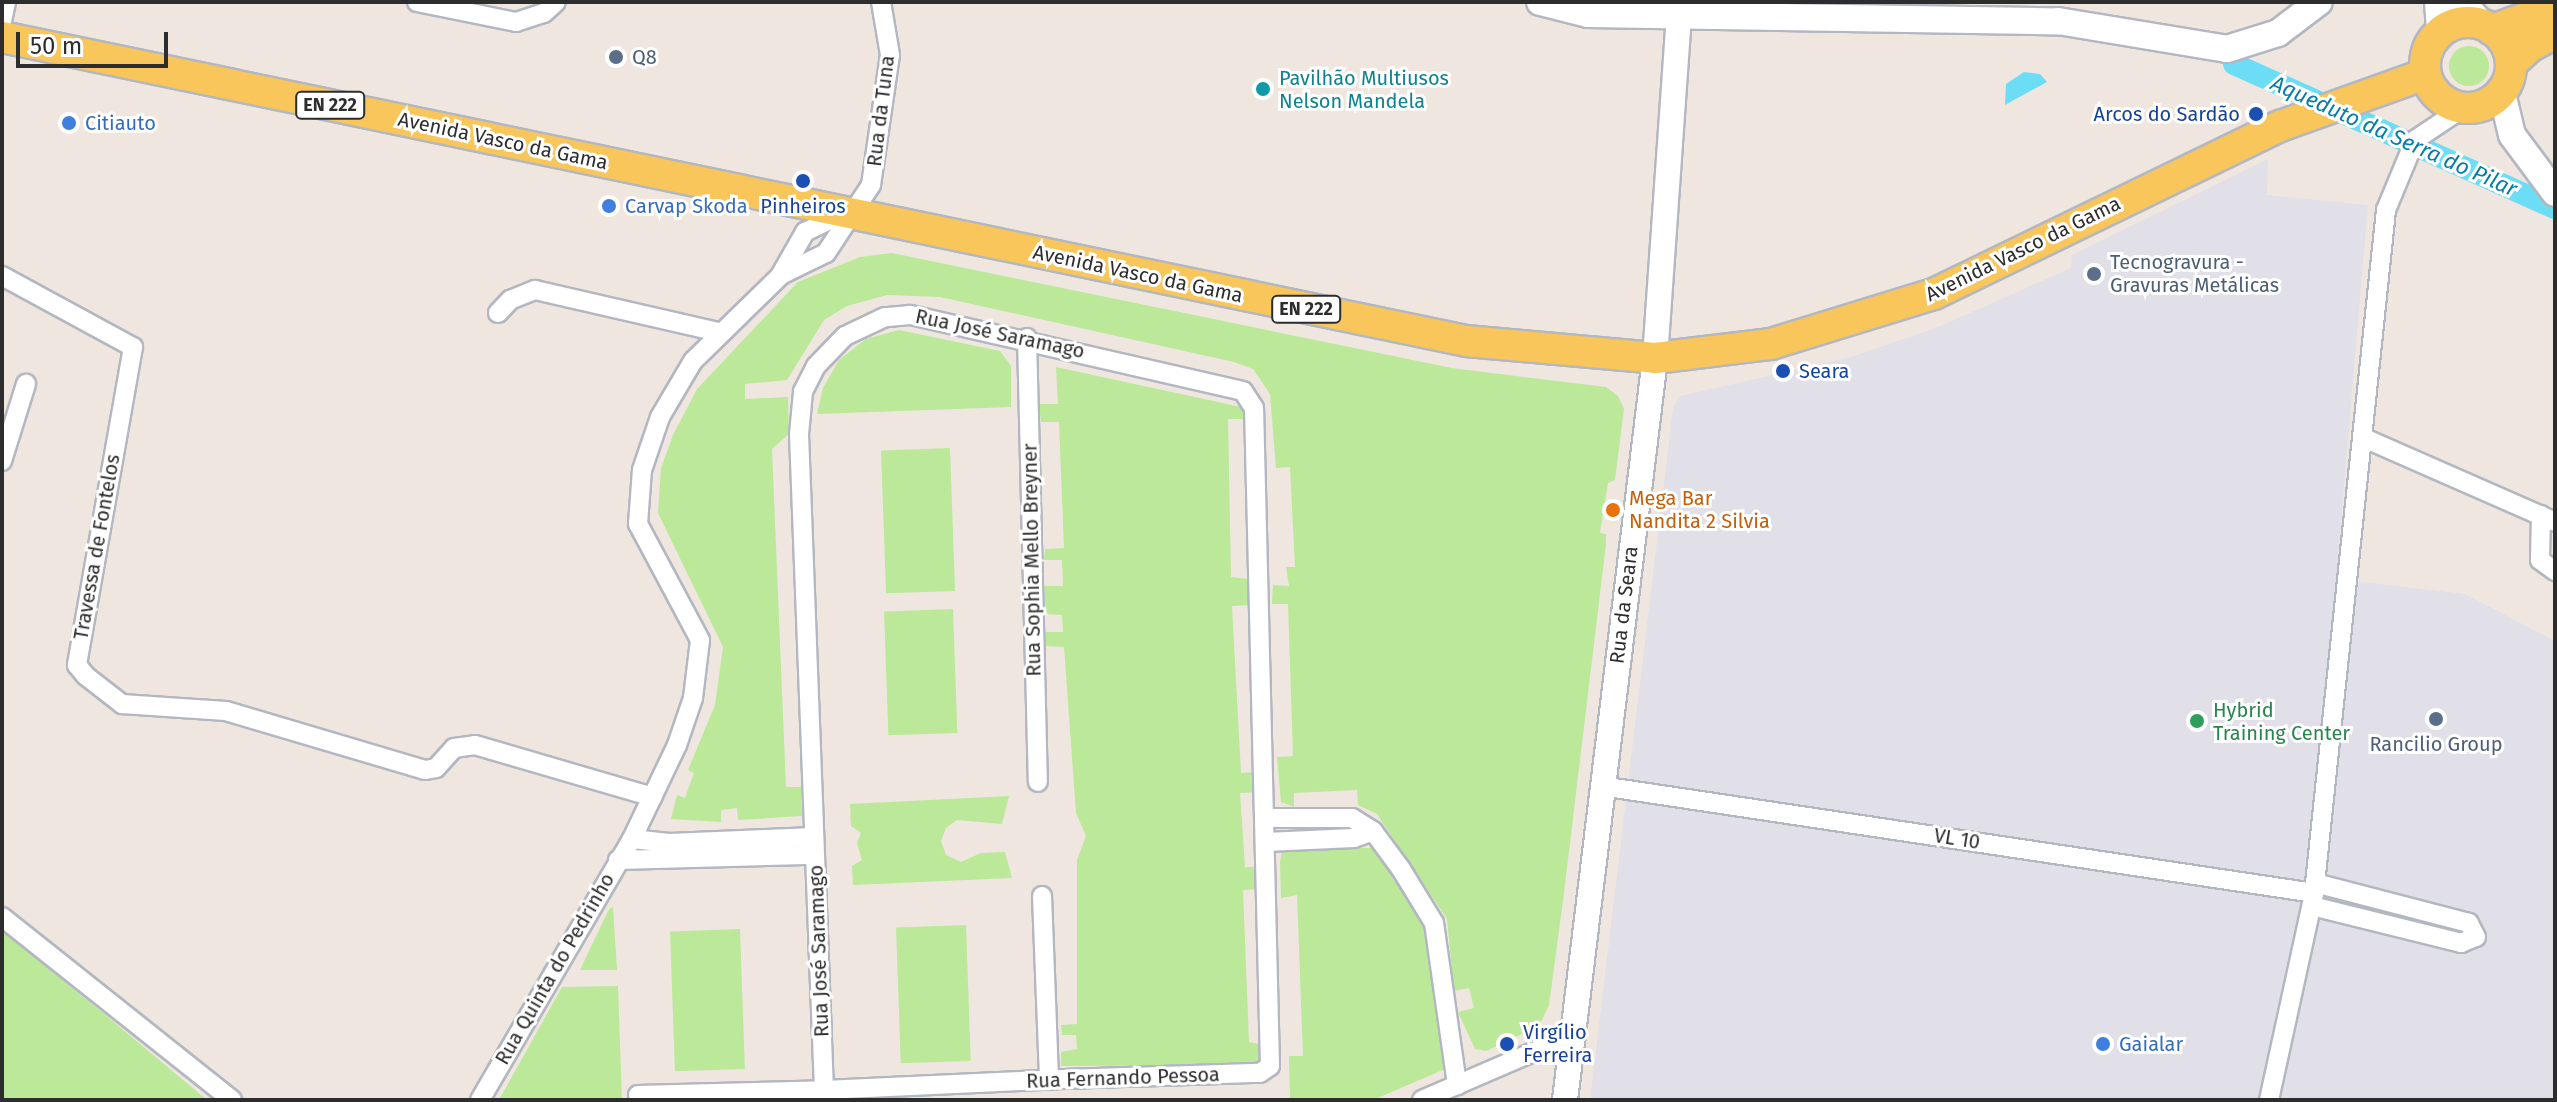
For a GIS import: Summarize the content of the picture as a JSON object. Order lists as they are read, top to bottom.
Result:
{
  "streets": {
    "main road": ["EN 222", "Avenida Vasco da Gama"],
    "street": [
      "Rua da Tuna",
      "Rua José Saramago",
      "Travessa de Fontelos",
      "Rua Sophia Mello Breyner",
      "Rua da Seara",
      "VL 10",
      "Rua Quinta do Pedrinho",
      "Rua Fernando Pessoa"
    ]
  },
  "crossings": [
    ["Rua da Tuna", "Avenida Vasco da Gama"],
    ["Rua da Tuna", "Rua Quinta do Pedrinho"],
    ["Avenida Vasco da Gama", "Rua da Seara"],
    ["Rua José Saramago", "Rua Sophia Mello Breyner"],
    ["Rua José Saramago", "Rua Fernando Pessoa"],
    ["Travessa de Fontelos", "Rua Quinta do Pedrinho"],
    ["Rua da Seara", "VL 10"]
  ],
  "water": ["Aqueduto da Serra do Pilar"],
  "places": [
    "Q8",
    "Pavilhão Multiusos Nelson Mandela",
    "Arcos do Sardão",
    "Citiauto",
    "Pinheiros",
    "Carvap Skoda",
    "Tecnogravura - Gravuras Metálicas",
    "Seara",
    "Mega Bar Nandita 2 Silvia",
    "Rancilio Group",
    "Hybrid Training Center",
    "Virgílio Ferreira",
    "Gaialar"
  ],
  "scale_bar": "50 m"
}
